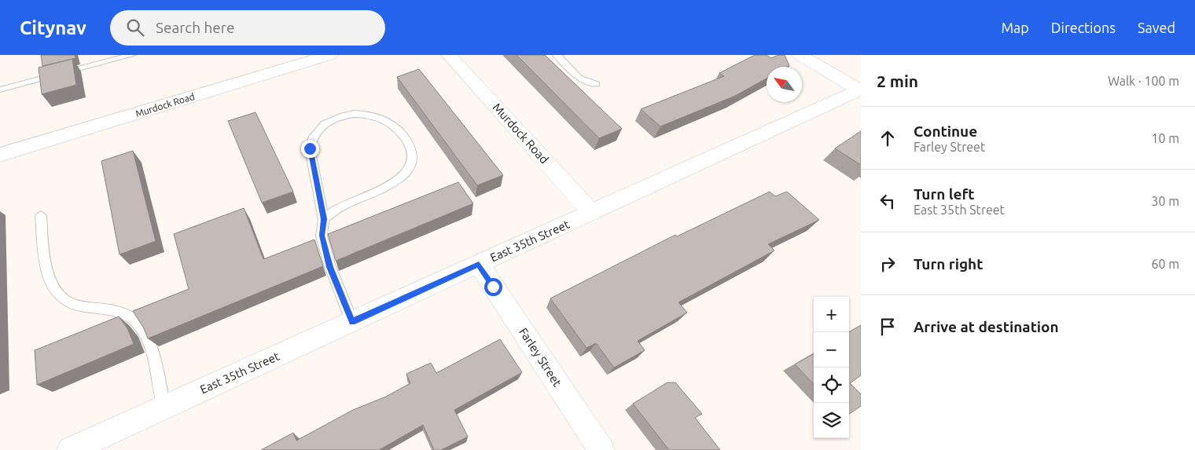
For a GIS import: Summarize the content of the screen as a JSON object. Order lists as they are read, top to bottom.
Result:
{
  "streets": {
    "street": ["Murdock Road", "East 35th Street", "Farley Street"]
  },
  "crossings": [
    ["Murdock Road", "East 35th Street"],
    ["East 35th Street", "Farley Street"]
  ],
  "north": "top left",
  "page": {
    "header": "Citynav",
    "search": "Search here",
    "nav": ["Map", "Directions", "Saved"],
    "heading": ["2 min", "Walk · 100 m"],
    "list": [
      ["Continue", "Farley Street", "10 m"],
      ["Turn left", "East 35th Street", "30 m"],
      ["Turn right", "60 m"],
      "Arrive at destination"
    ],
    "map_buttons": ["+", "−"]
  }
}
